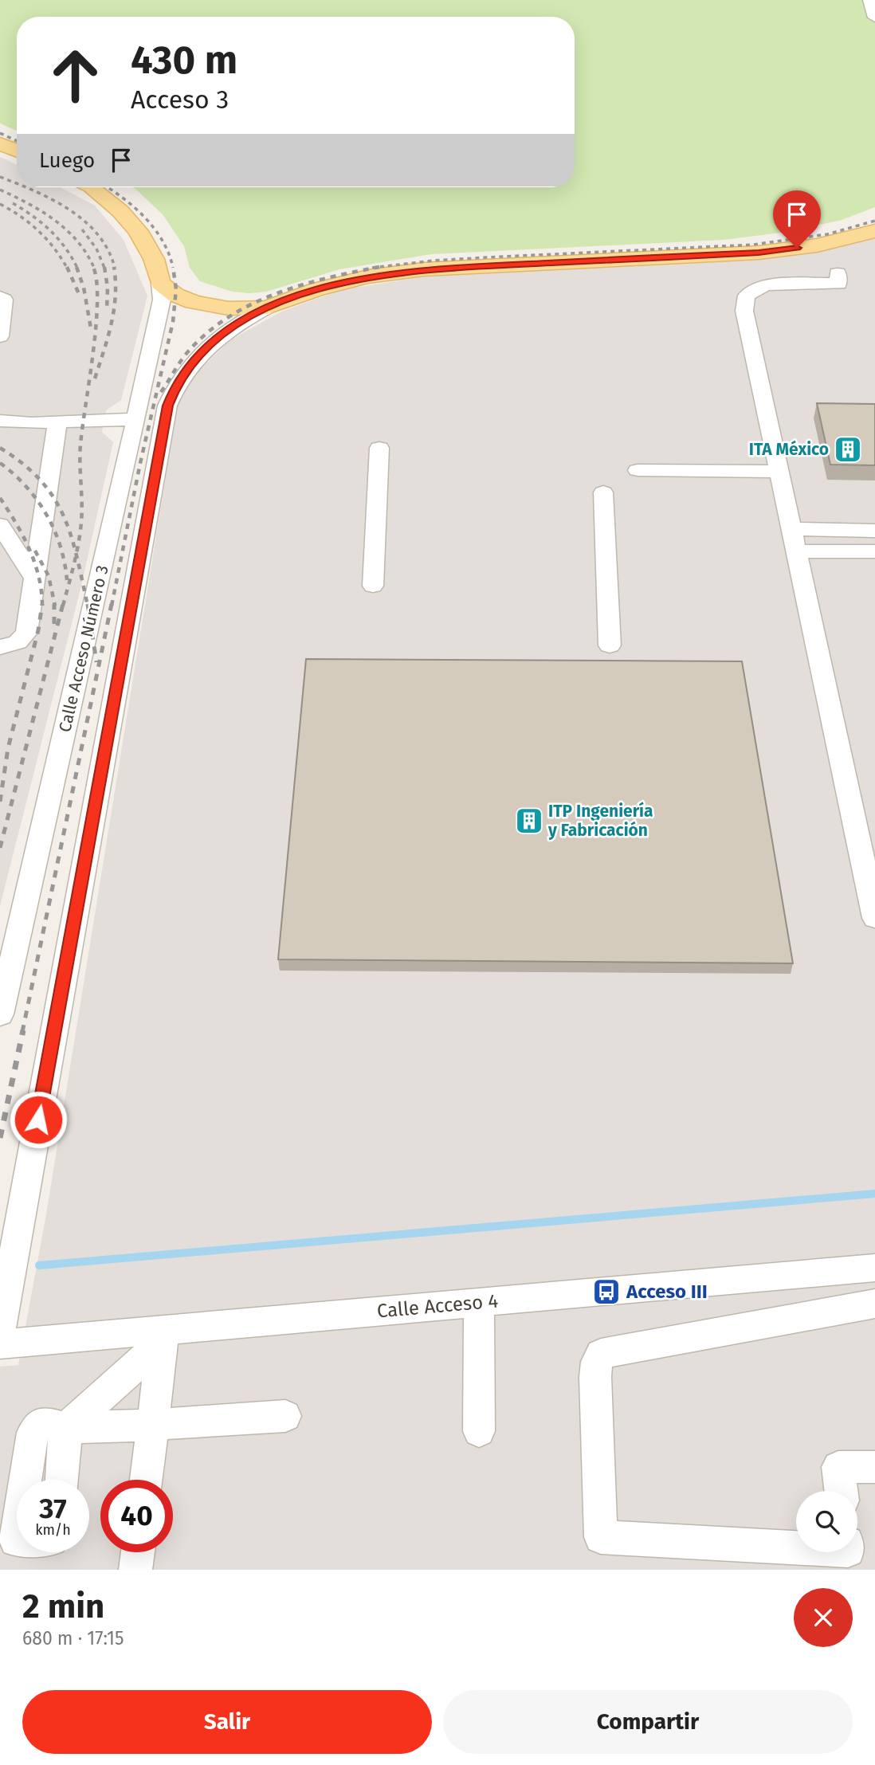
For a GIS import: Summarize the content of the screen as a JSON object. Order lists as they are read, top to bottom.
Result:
{
  "streets": {
    "street": ["Calle Acceso Número 3", "Calle Acceso 4"]
  },
  "places": {
    "building": ["ITA México", "ITP Ingeniería y Fabricación"],
    "bus stop": ["Acceso III"]
  },
  "page": {
    "turn": ["430 m", "Acceso 3"],
    "then": "Luego",
    "speed": "37 km/h",
    "limit": "40",
    "heading": ["2 min", "680 m · 17:15"],
    "buttons": ["Salir", "Compartir"]
  }
}
